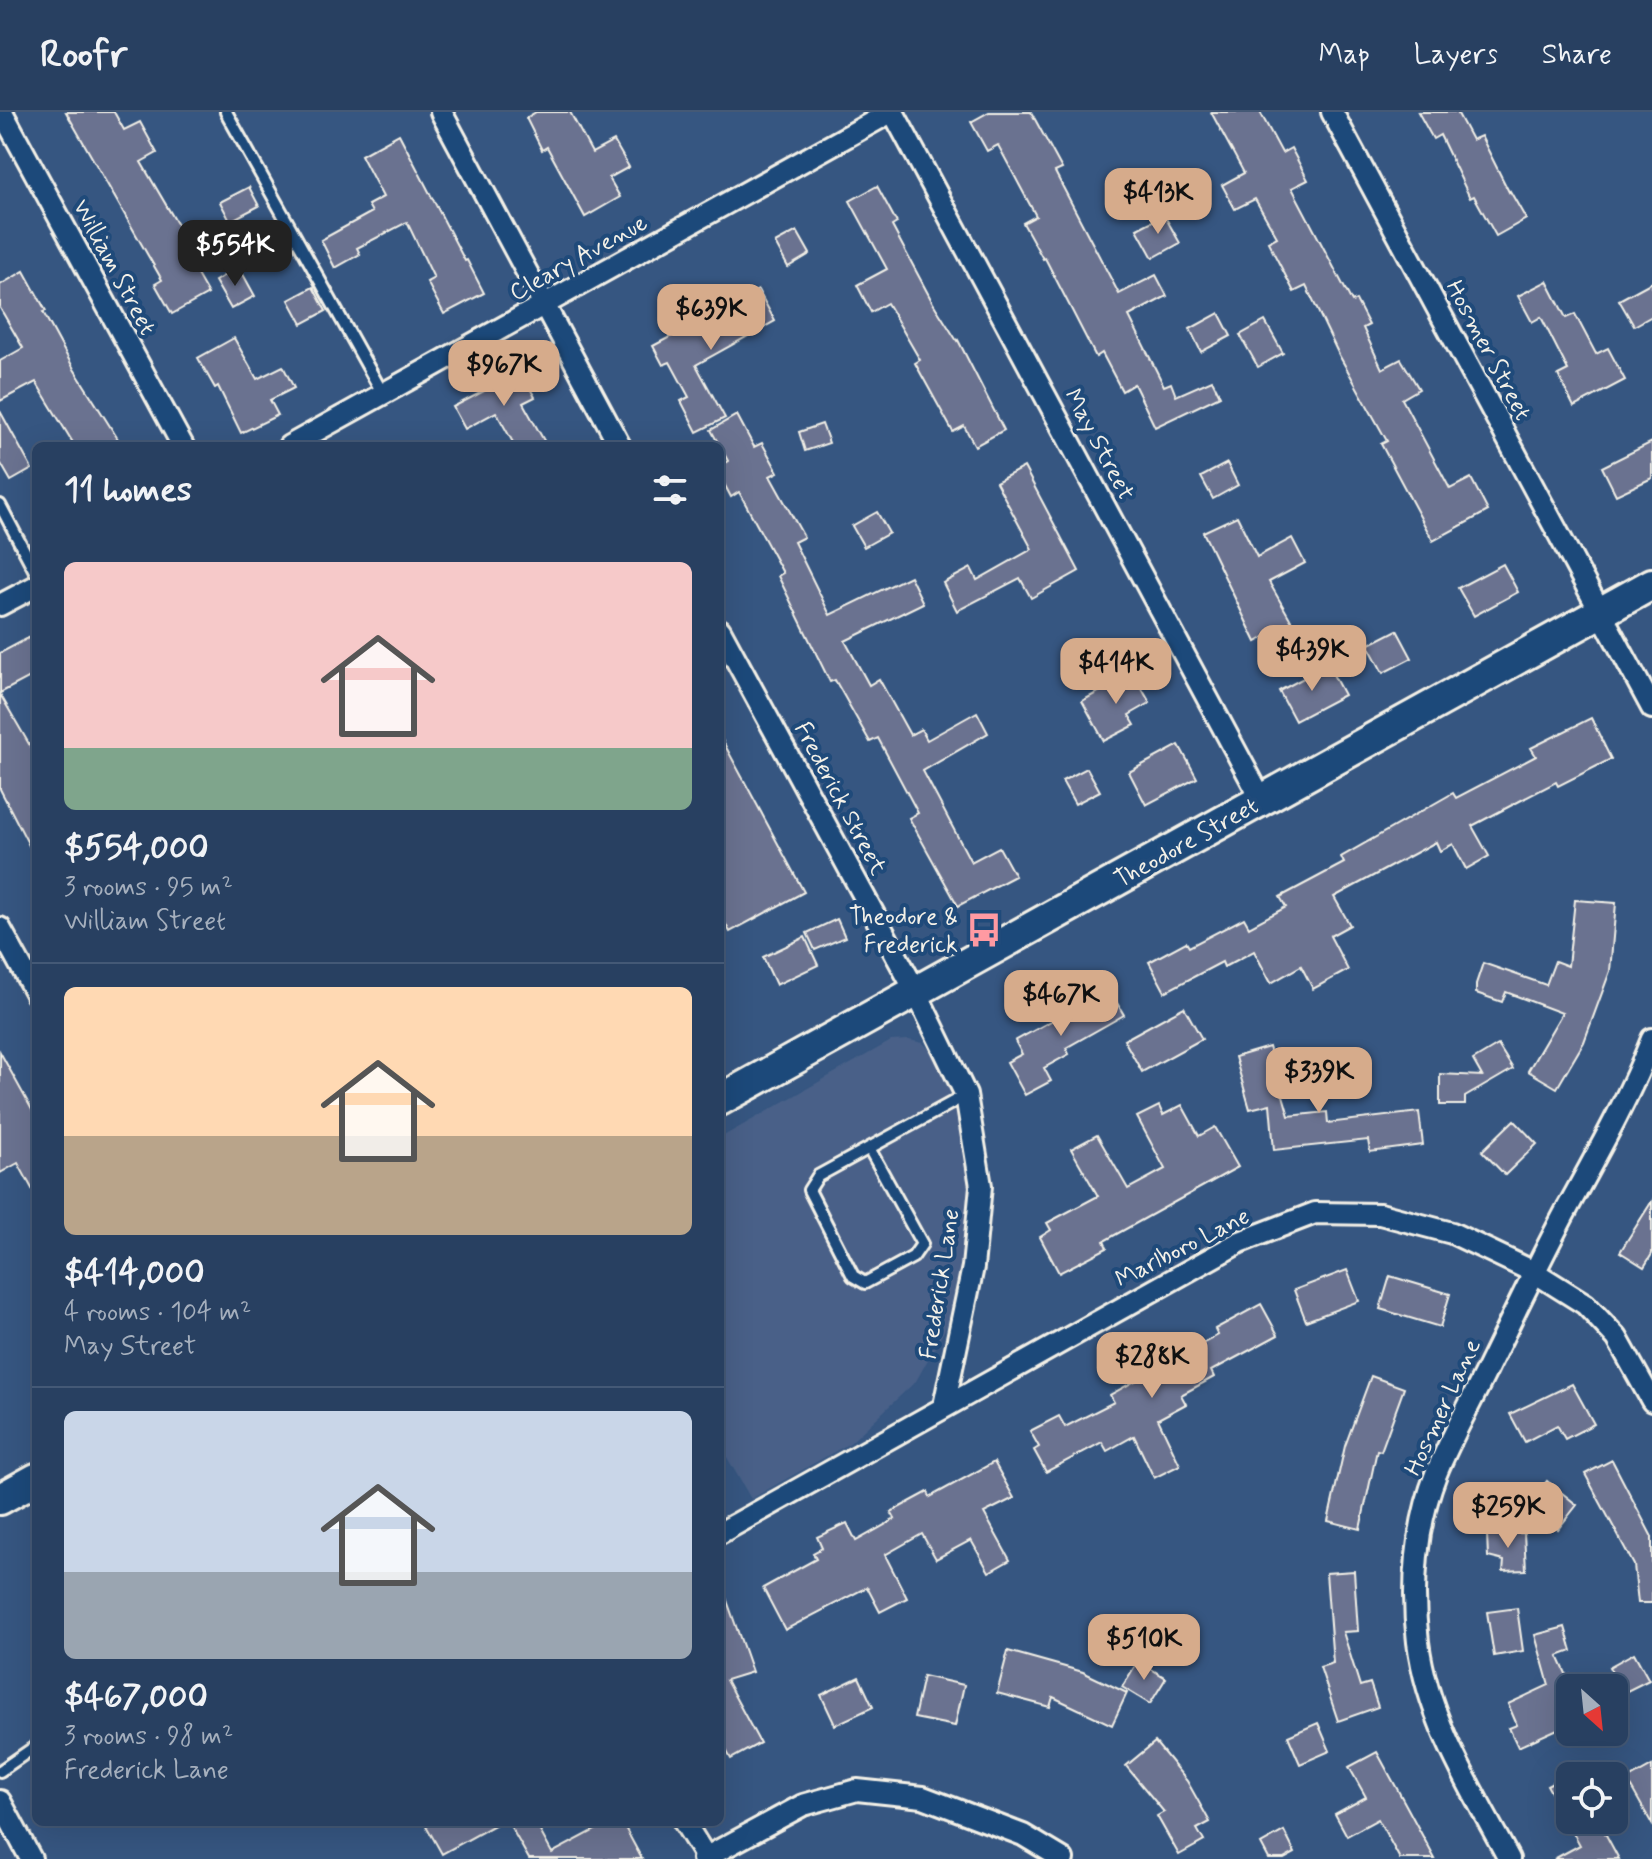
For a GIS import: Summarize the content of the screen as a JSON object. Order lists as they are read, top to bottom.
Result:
{
  "streets": {
    "main road": ["Theodore Street"],
    "street": [
      "Cleary Avenue",
      "William Street",
      "Hosmer Street",
      "May Street",
      "Frederick Street",
      "Marlboro Lane",
      "Frederick Lane",
      "Hosmer Lane"
    ]
  },
  "crossings": [
    ["Cleary Avenue", "May Street"],
    ["Hosmer Street", "Theodore Street"],
    ["May Street", "Theodore Street"],
    ["Frederick Street", "Theodore Street"],
    ["Frederick Street", "Frederick Lane"],
    ["Theodore Street", "Frederick Lane"],
    ["Marlboro Lane", "Frederick Lane"],
    ["Marlboro Lane", "Hosmer Lane"]
  ],
  "places": {
    "bus stop": ["Theodore & Frederick"]
  },
  "north": "bottom right",
  "page": {
    "header": "Roofr",
    "nav": ["Map", "Layers", "Share"],
    "price": [
      "$413K",
      "$554K",
      "$639K",
      "$967K",
      "$439K",
      "$414K",
      "$467K",
      "$339K",
      "$288K",
      "$259K",
      "$510K"
    ],
    "heading": "11 homes",
    "list": [
      {
        "name": "$554,000",
        "note": "3 rooms · 95 m² · William Street"
      },
      {
        "name": "$414,000",
        "note": "4 rooms · 104 m² · May Street"
      },
      {
        "name": "$467,000",
        "note": "3 rooms · 98 m² · Frederick Lane"
      }
    ]
  }
}
